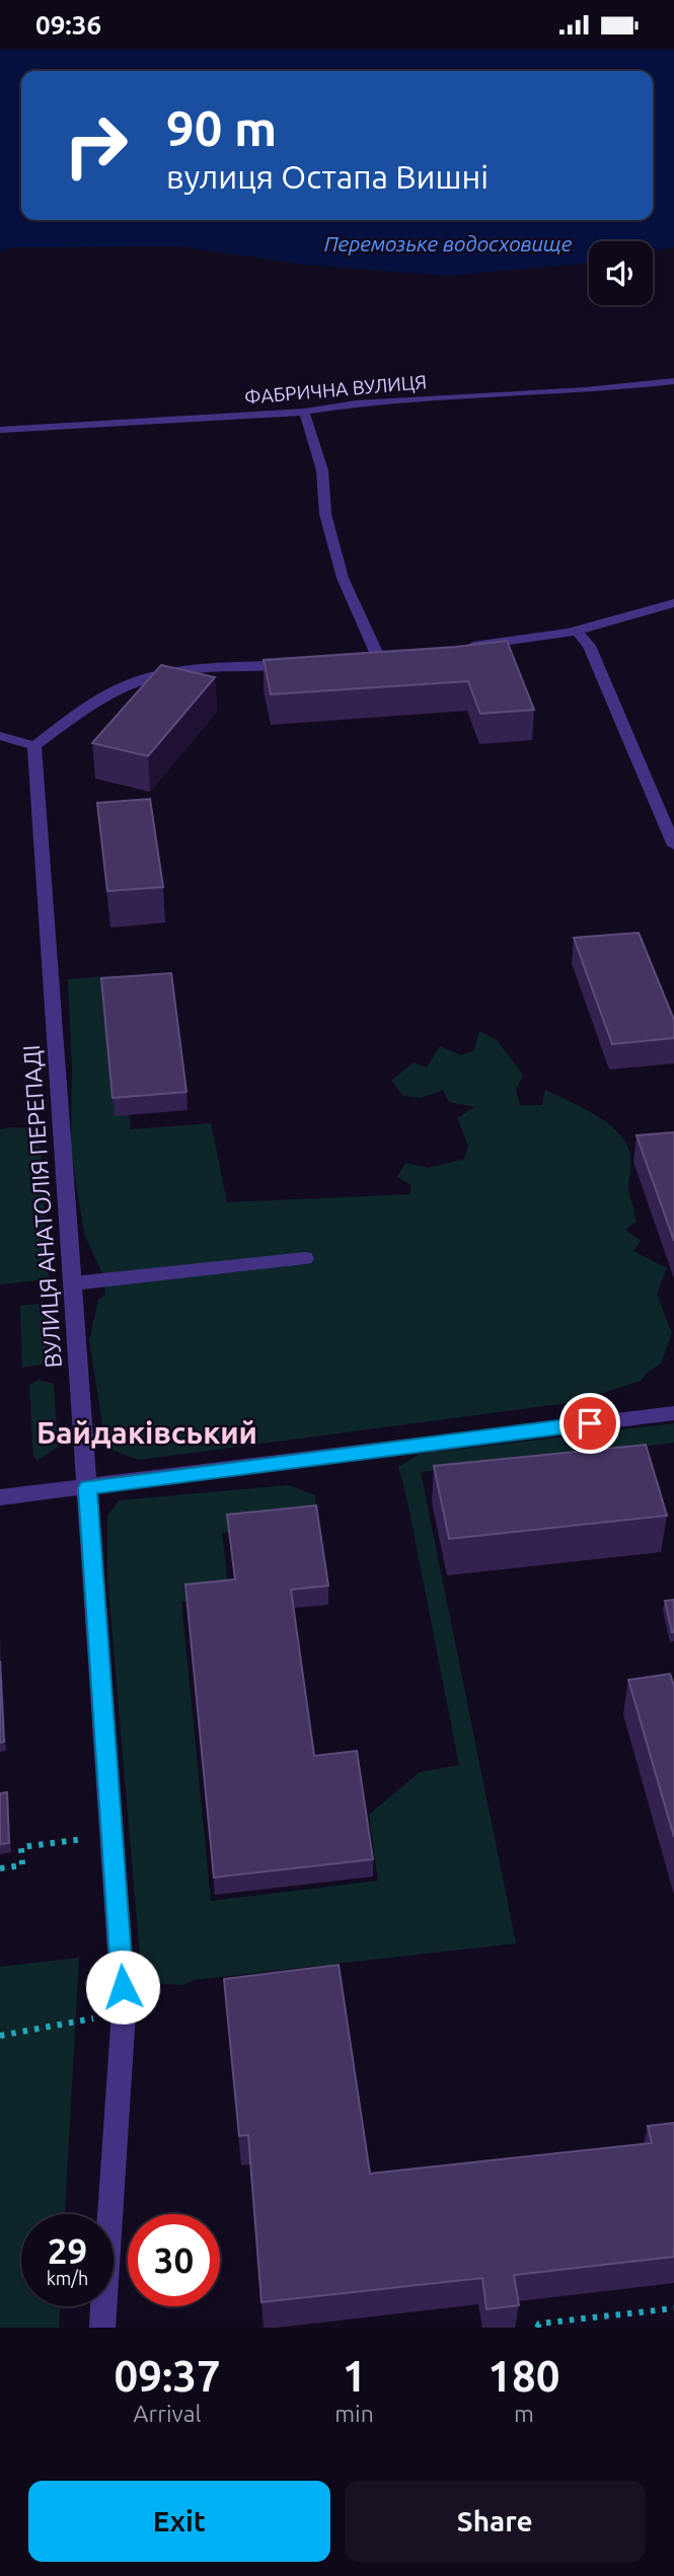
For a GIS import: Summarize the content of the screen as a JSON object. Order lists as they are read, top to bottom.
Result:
{
  "streets": {
    "street": ["ФАБРИЧНА ВУЛИЦЯ", "ВУЛИЦЯ АНАТОЛІЯ ПЕРЕПАДІ"]
  },
  "districts": ["Байдаківський"],
  "water": ["Перемозьке водосховище"],
  "page": {
    "status": "09:36",
    "turn": ["90 m", "вулиця Остапа Вишні"],
    "speed": "29 km/h",
    "limit": "30",
    "eta": [
      "09:37",
      "Arrival",
      "1",
      "min",
      "180",
      "m"
    ],
    "buttons": ["Exit", "Share"]
  }
}
